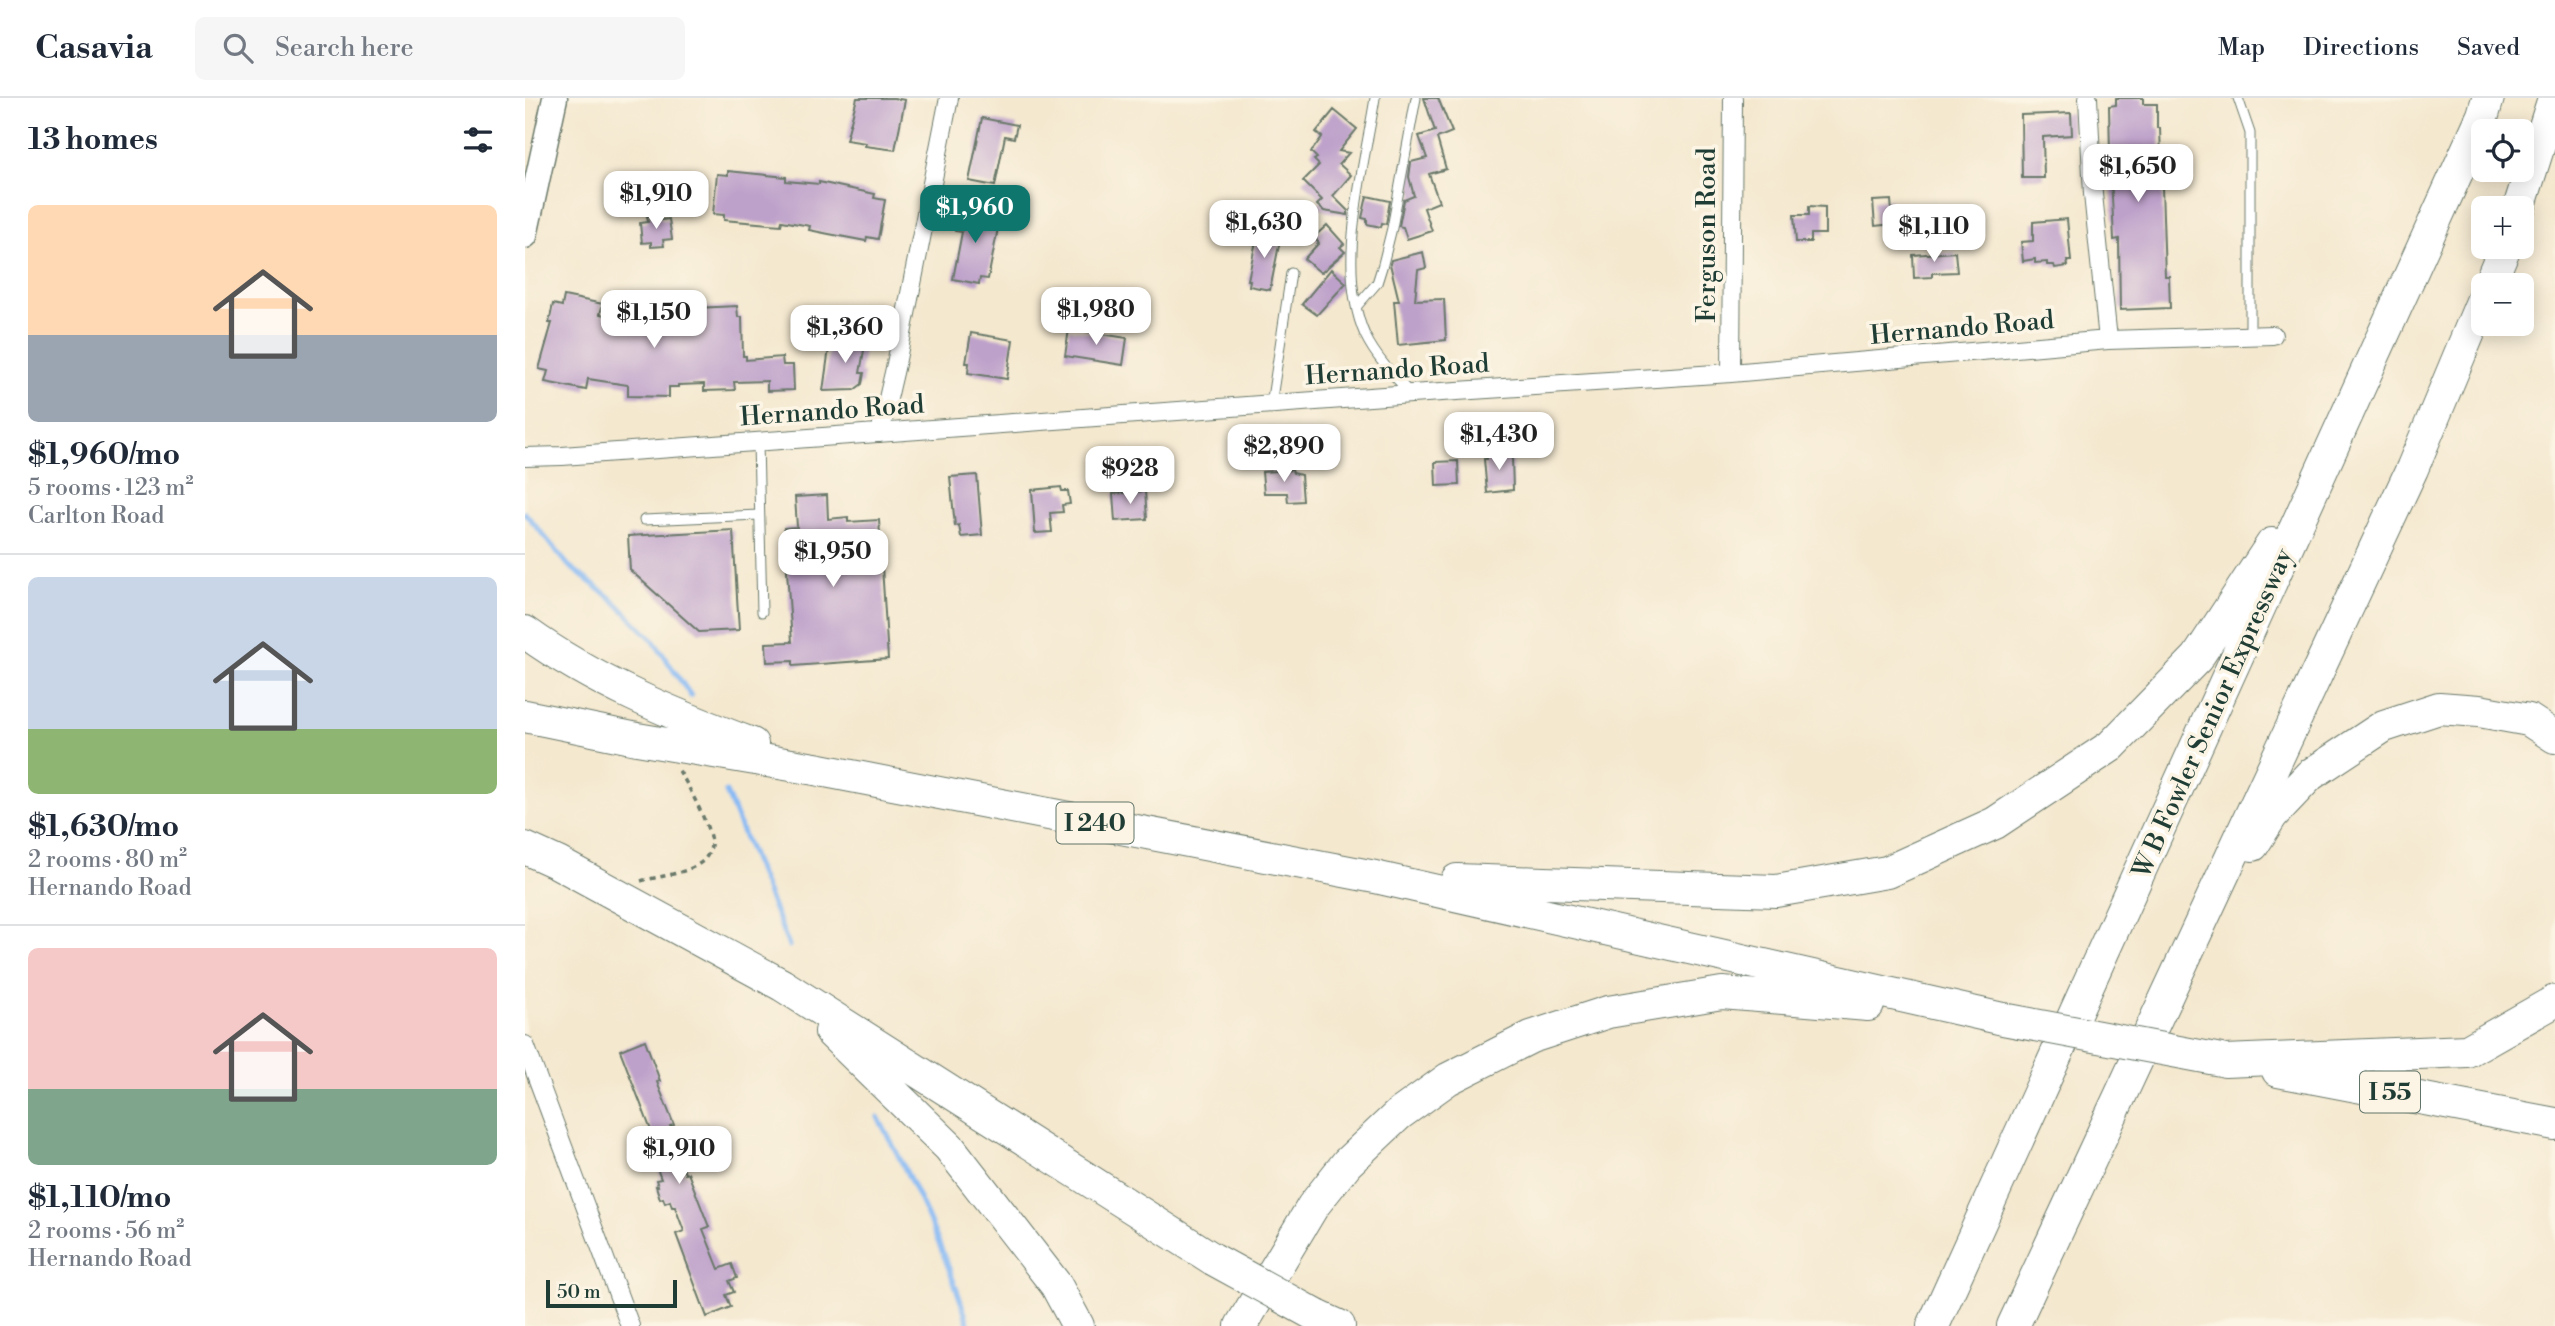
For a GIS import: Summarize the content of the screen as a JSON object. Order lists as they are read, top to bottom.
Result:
{
  "streets": {
    "highway": ["W B Fowler Senior Expressway", "I 240", "I 55"],
    "street": ["Ferguson Road", "Hernando Road"]
  },
  "crossings": [
    ["Ferguson Road", "Hernando Road"]
  ],
  "scale_bar": "50 m",
  "page": {
    "header": "Casavia",
    "search": "Search here",
    "nav": ["Map", "Directions", "Saved"],
    "heading": "13 homes",
    "map_buttons": ["+", "−"],
    "price": [
      "$1,650",
      "$1,910",
      "$1,960",
      "$1,630",
      "$1,110",
      "$1,980",
      "$1,150",
      "$1,360",
      "$1,430",
      "$2,890",
      "$928",
      "$1,950",
      "$1,910"
    ],
    "list": [
      {
        "name": "$1,960/mo",
        "note": "5 rooms · 123 m² · Carlton Road"
      },
      {
        "name": "$1,630/mo",
        "note": "2 rooms · 80 m² · Hernando Road"
      },
      {
        "name": "$1,110/mo",
        "note": "2 rooms · 56 m² · Hernando Road"
      }
    ],
    "scale": "50 m"
  }
}
